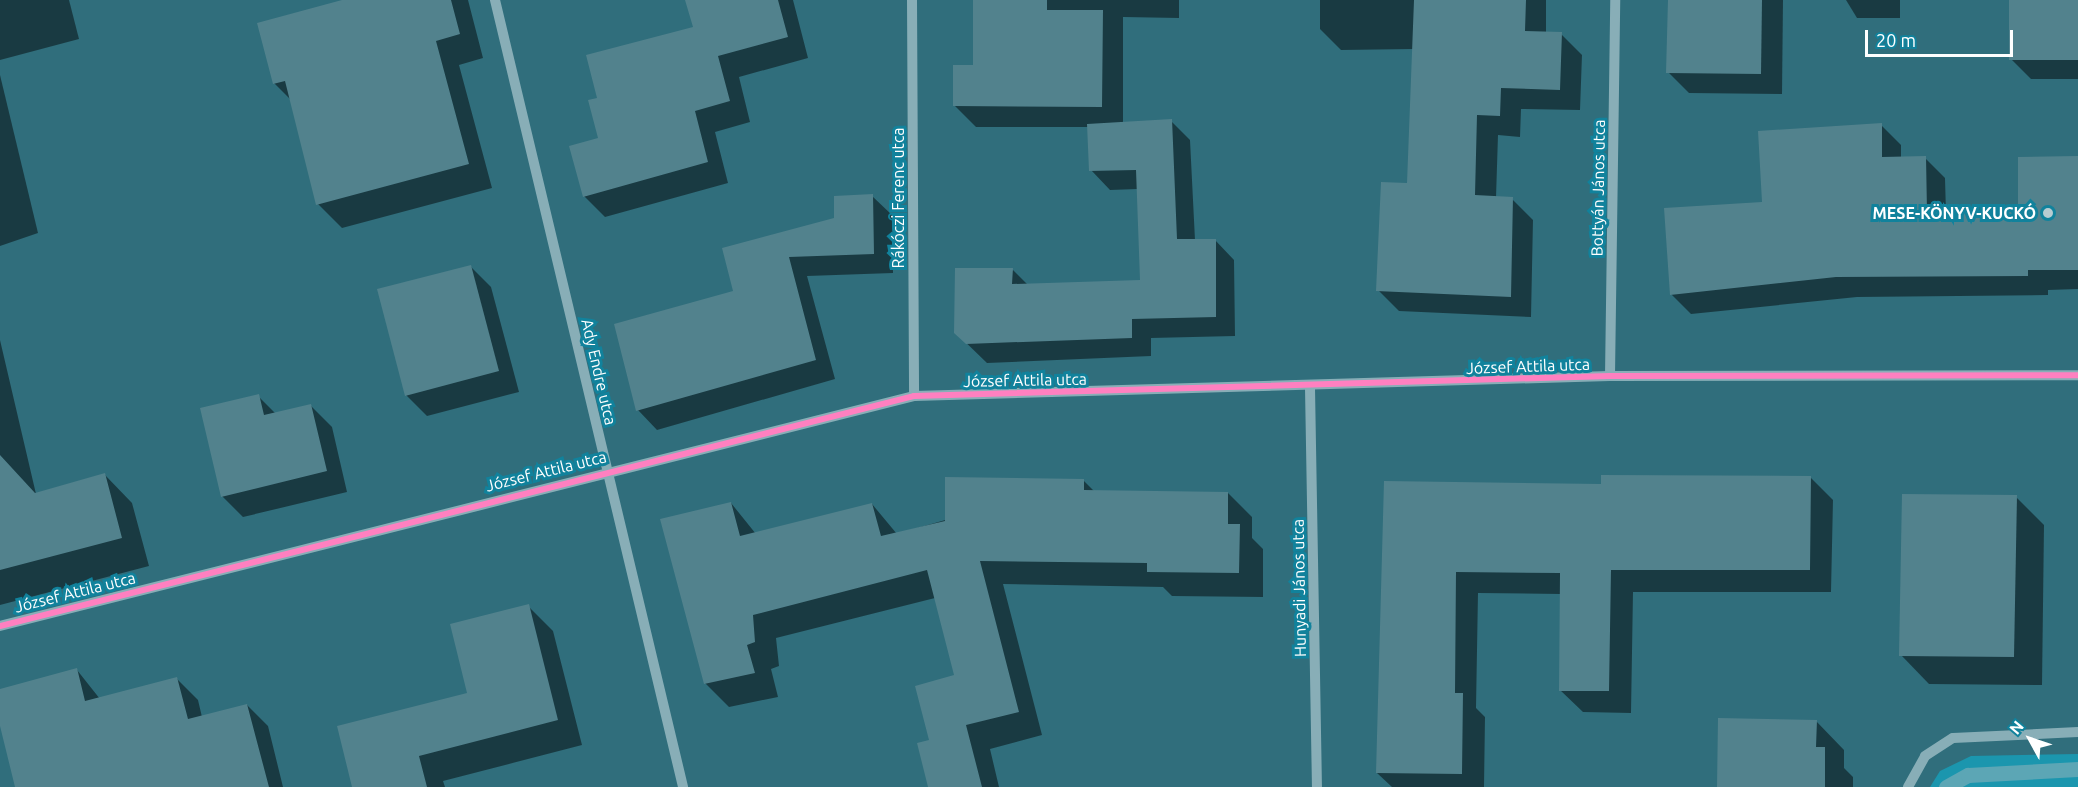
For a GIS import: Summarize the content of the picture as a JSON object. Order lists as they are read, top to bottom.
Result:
{
  "streets": {
    "street": [
      "Bottyán János utca",
      "Rákóczi Ferenc utca",
      "József Attila utca",
      "Ady Endre utca",
      "Hunyadi János utca"
    ]
  },
  "crossings": [
    ["Bottyán János utca", "József Attila utca"],
    ["Rákóczi Ferenc utca", "József Attila utca"],
    ["József Attila utca", "Ady Endre utca"],
    ["József Attila utca", "Hunyadi János utca"]
  ],
  "places": ["MESE-KÖNYV-KUCKÓ"],
  "scale_bar": "20 m",
  "north": "top left"
}
